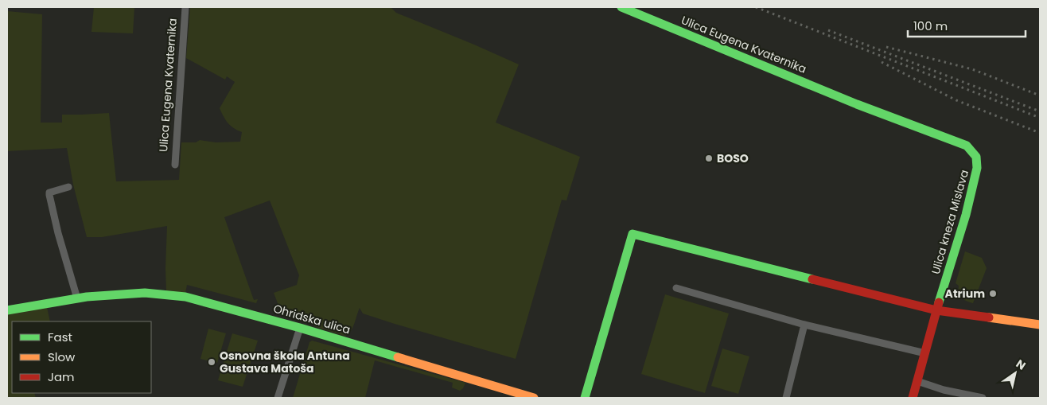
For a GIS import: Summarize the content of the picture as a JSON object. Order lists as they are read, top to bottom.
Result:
{
  "streets": {
    "street": ["Ulica Eugena Kvaternika", "Ulica kneza Mislava", "Ohridska ulica"]
  },
  "crossings": [
    ["Ulica Eugena Kvaternika", "Ulica kneza Mislava"]
  ],
  "places": ["BOSO", "Atrium", "Osnovna škola Antuna Gustava Matoša"],
  "legend": ["Fast", "Slow", "Jam"],
  "scale_bar": "100 m",
  "north": "top right"
}
